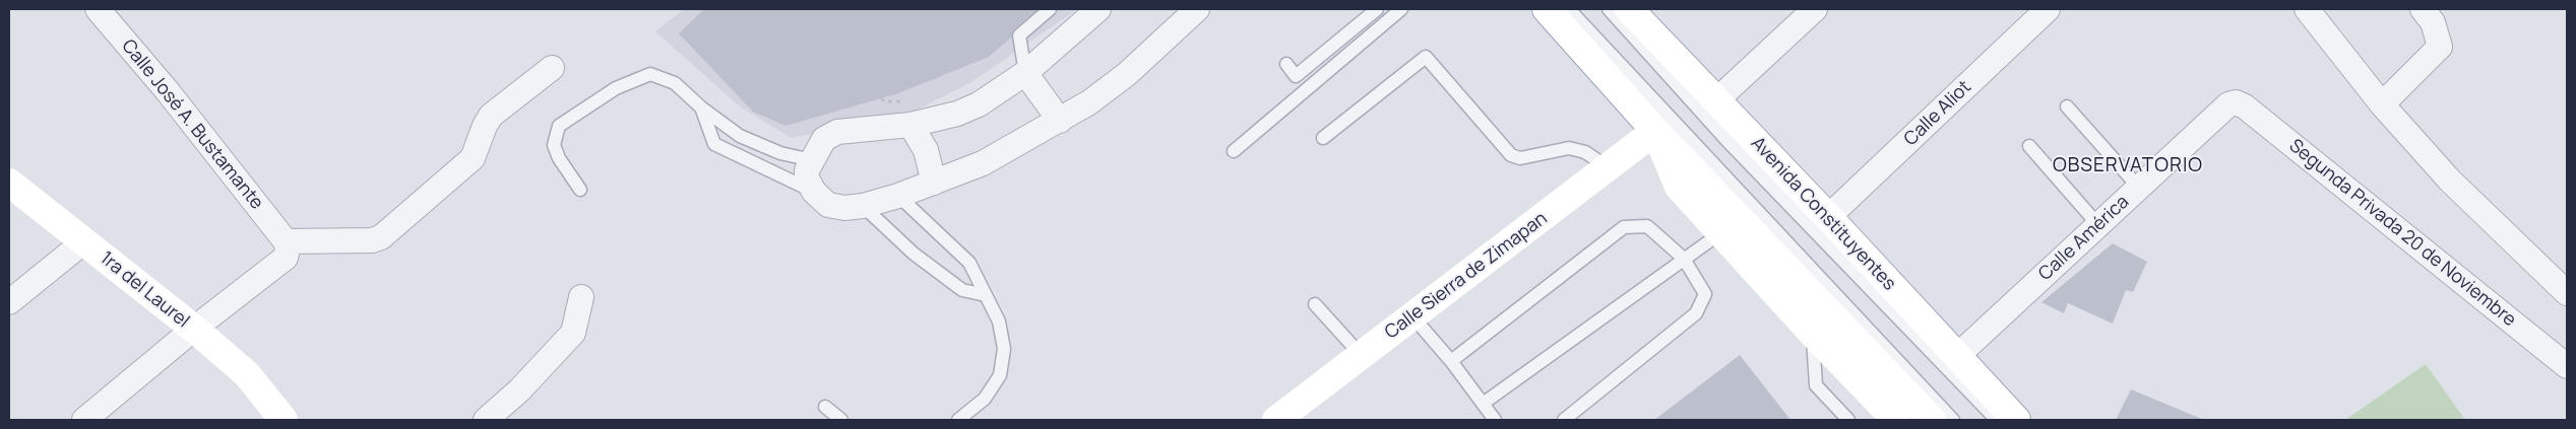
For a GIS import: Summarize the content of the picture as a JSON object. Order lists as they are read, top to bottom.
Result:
{
  "streets": {
    "street": [
      "Calle Aliot",
      "Calle José A. Bustamante",
      "Avenida Constituyentes",
      "Segunda Privada 20 de Noviembre",
      "Calle América",
      "Calle Sierra de Zimapan",
      "1ra del Laurel"
    ]
  },
  "crossings": [
    ["Calle Aliot", "Avenida Constituyentes"],
    ["Avenida Constituyentes", "Calle América"],
    ["Segunda Privada 20 de Noviembre", "Calle América"]
  ],
  "districts": ["OBSERVATORIO"]
}
